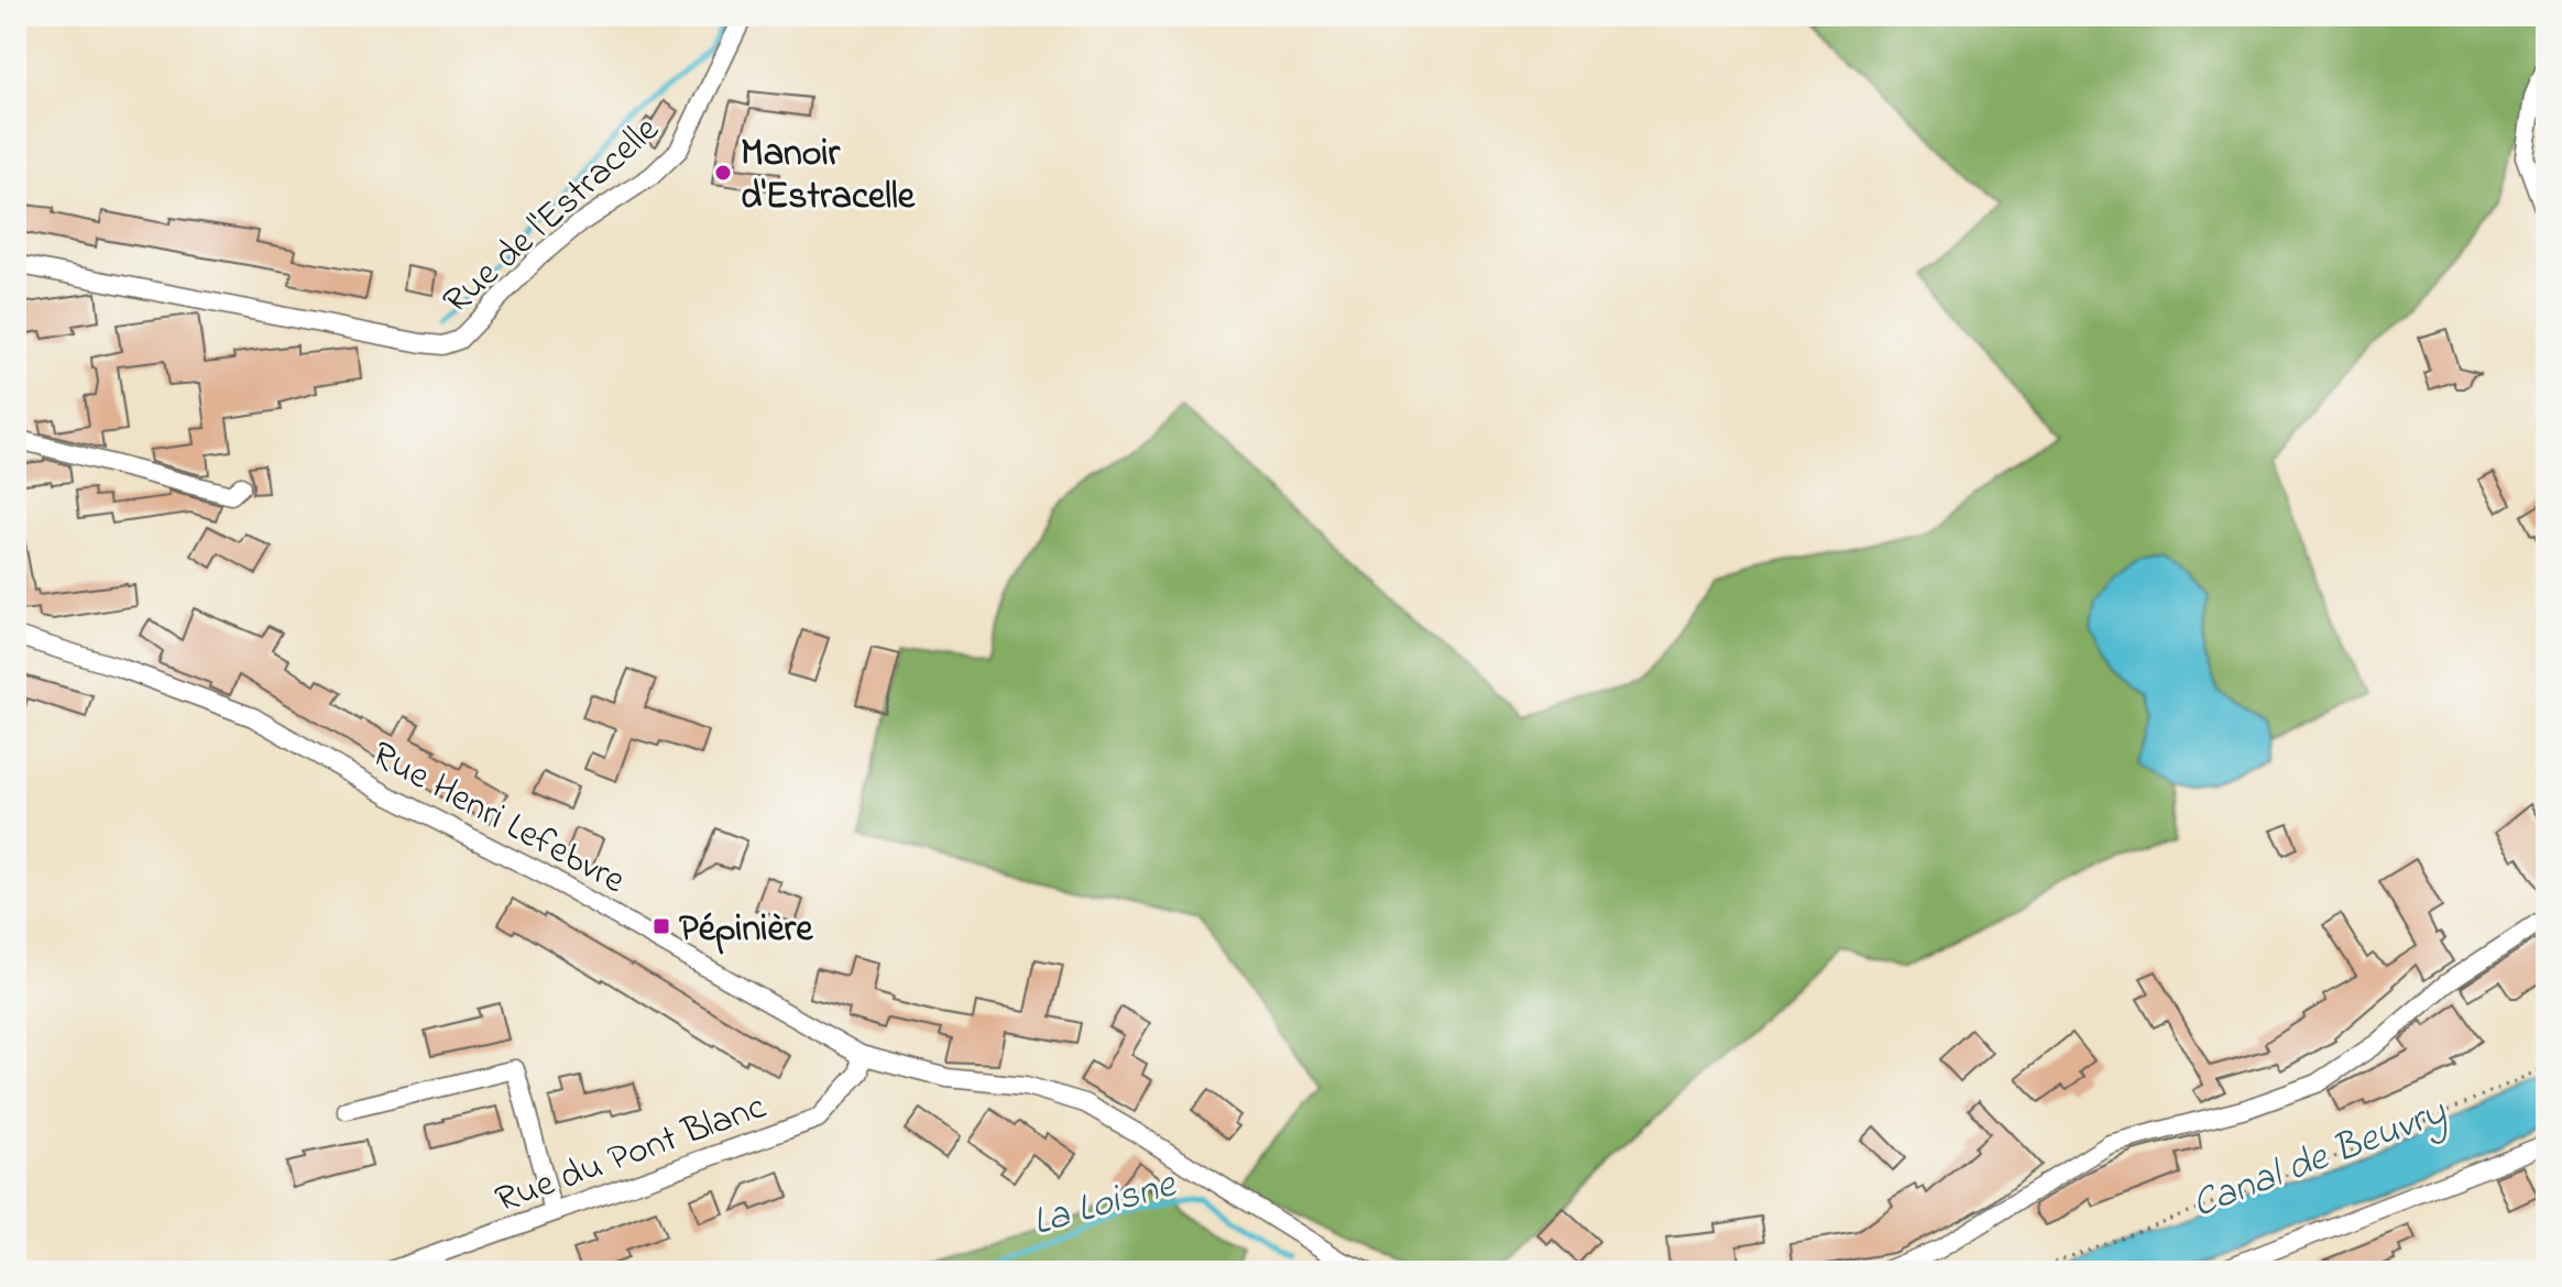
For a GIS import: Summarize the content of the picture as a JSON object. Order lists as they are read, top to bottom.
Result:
{
  "streets": {
    "street": ["Rue de l'Estracelle", "Rue Henri Lefebvre", "Rue du Pont Blanc"]
  },
  "crossings": [
    ["Rue Henri Lefebvre", "Rue du Pont Blanc"]
  ],
  "water": ["Canal de Beuvry", "La Loisne"],
  "places": {
    "other": ["Manoir d'Estracelle"],
    "transit": ["Pépinière"]
  }
}
